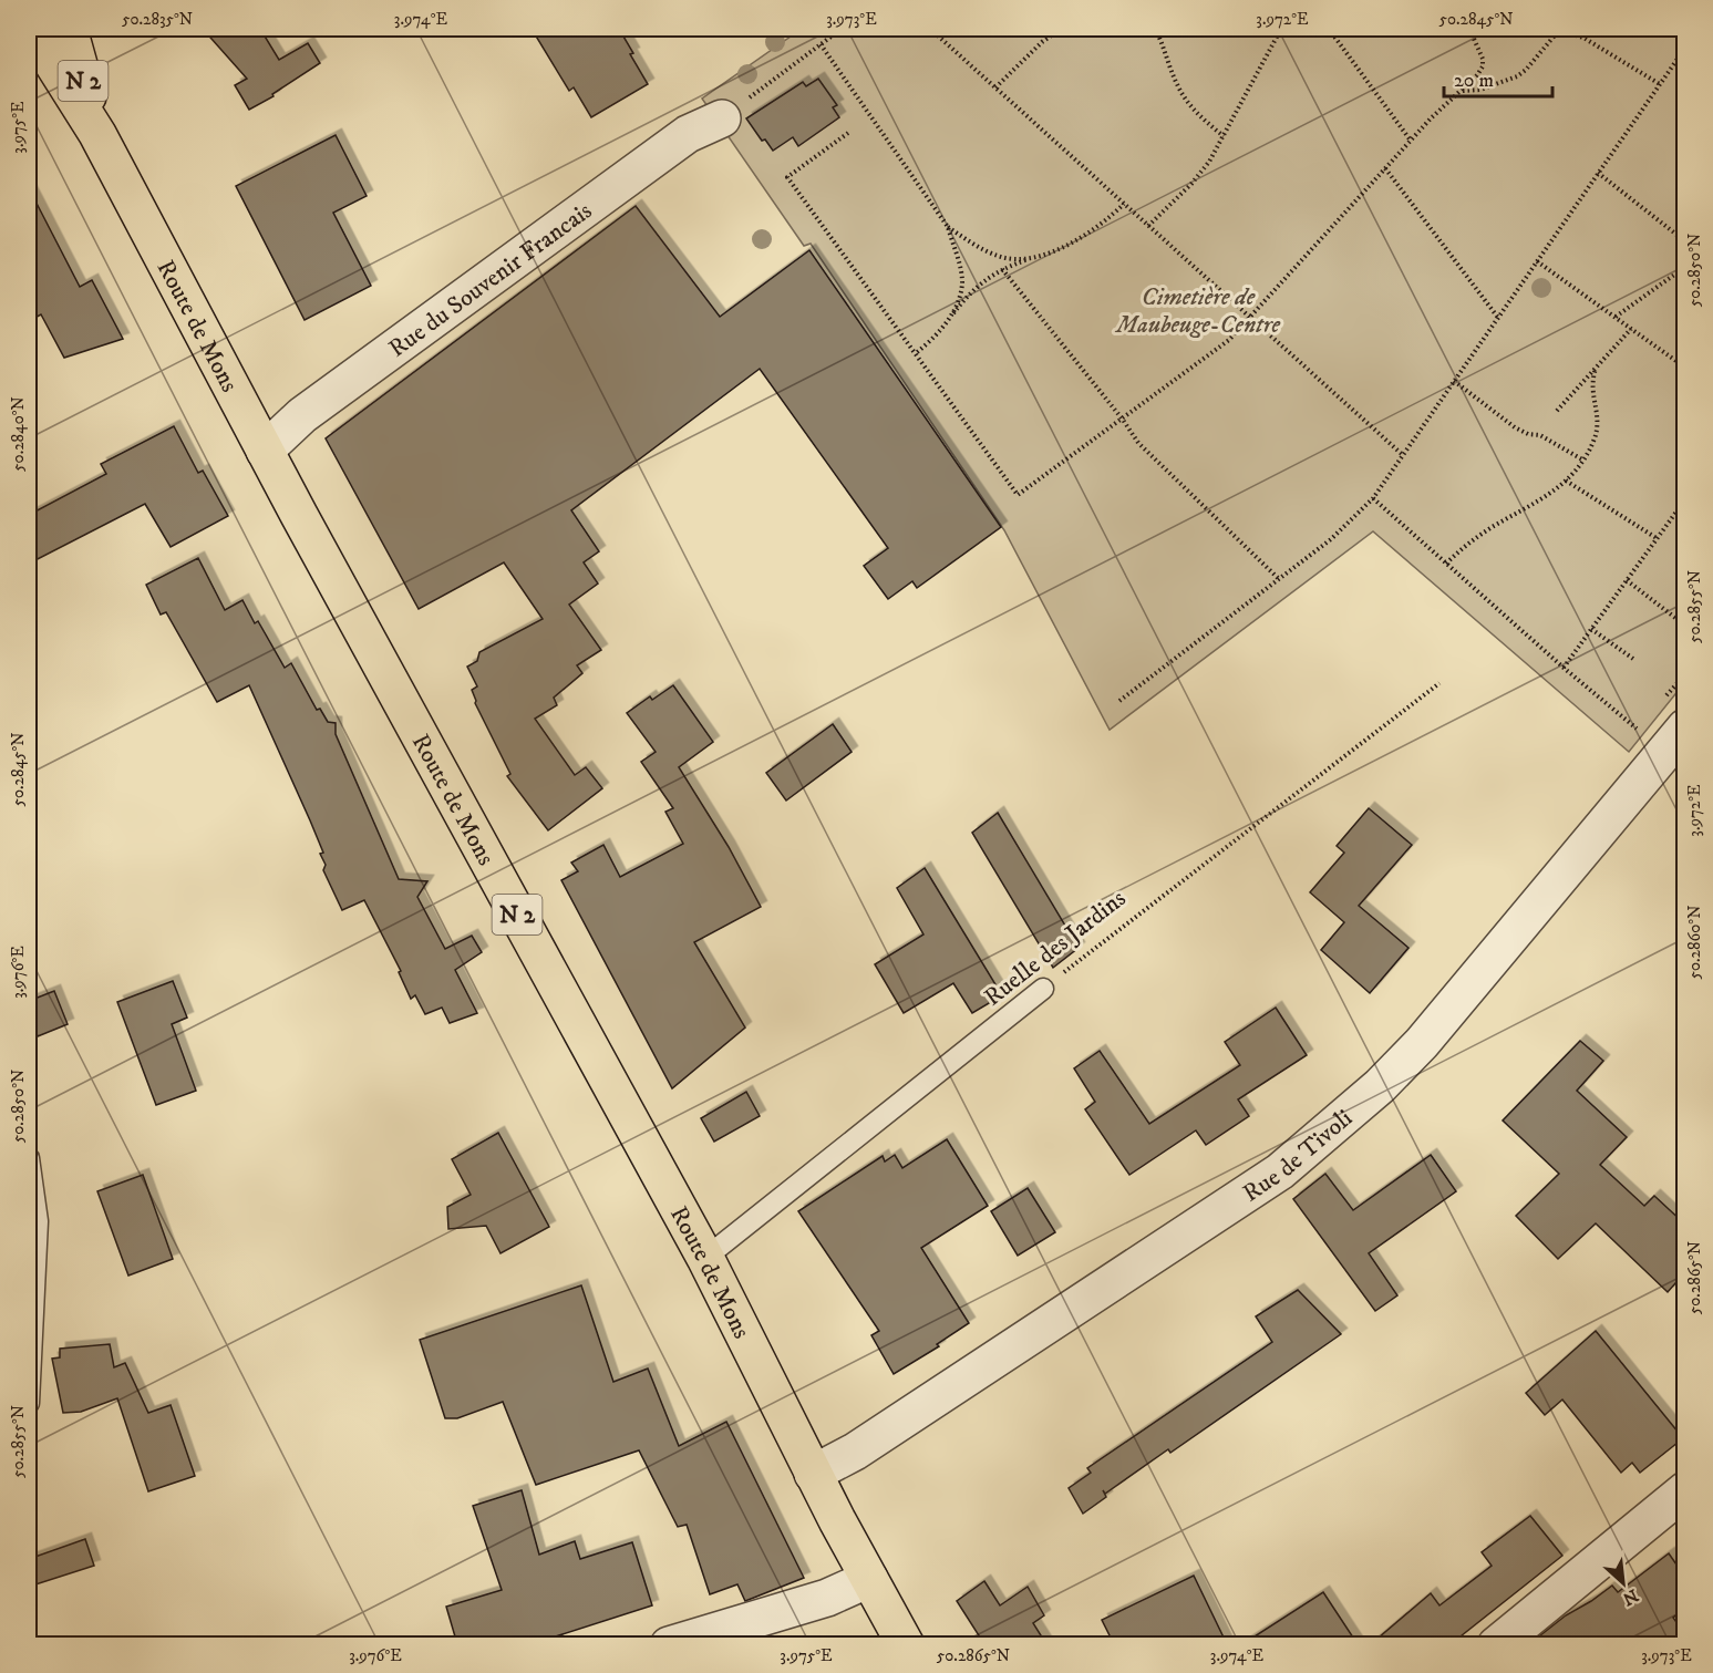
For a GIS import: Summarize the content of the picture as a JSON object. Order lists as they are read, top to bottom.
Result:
{
  "streets": {
    "main road": ["N 2", "Route de Mons"],
    "street": ["Rue du Souvenir Francais", "Rue de Tivoli"],
    "lane": ["Ruelle des Jardins"]
  },
  "crossings": [
    ["N 2", "Route de Mons"],
    ["Rue du Souvenir Francais", "Route de Mons"],
    ["Route de Mons", "Ruelle des Jardins"],
    ["Route de Mons", "Rue de Tivoli"]
  ],
  "parks": ["Cimetière de Maubeuge-Centre"],
  "scale_bar": "20 m",
  "north": "bottom right",
  "coordinates": [
    "50.2835°N",
    "3.974°E",
    "3.973°E",
    "3.972°E",
    "50.2845°N",
    "3.975°E",
    "50.2850°N",
    "50.2840°N",
    "50.2855°N",
    "50.2860°N",
    "3.976°E",
    "50.2865°N"
  ]
}
